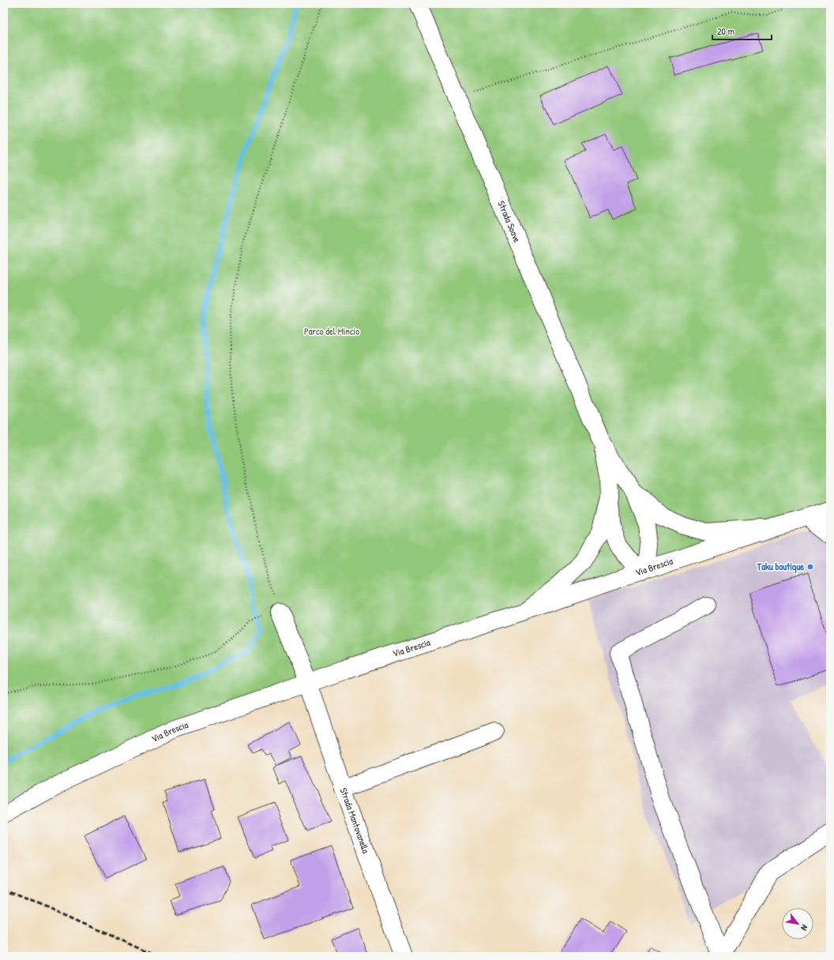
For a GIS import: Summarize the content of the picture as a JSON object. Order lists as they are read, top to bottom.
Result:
{
  "streets": {
    "street": ["Strada Soave", "Via Brescia", "Strada Mantovanella"]
  },
  "crossings": [
    ["Via Brescia", "Strada Mantovanella"]
  ],
  "parks": ["Parco del Mincio"],
  "places": ["Taku boutique"],
  "scale_bar": "20 m",
  "north": "bottom right"
}
